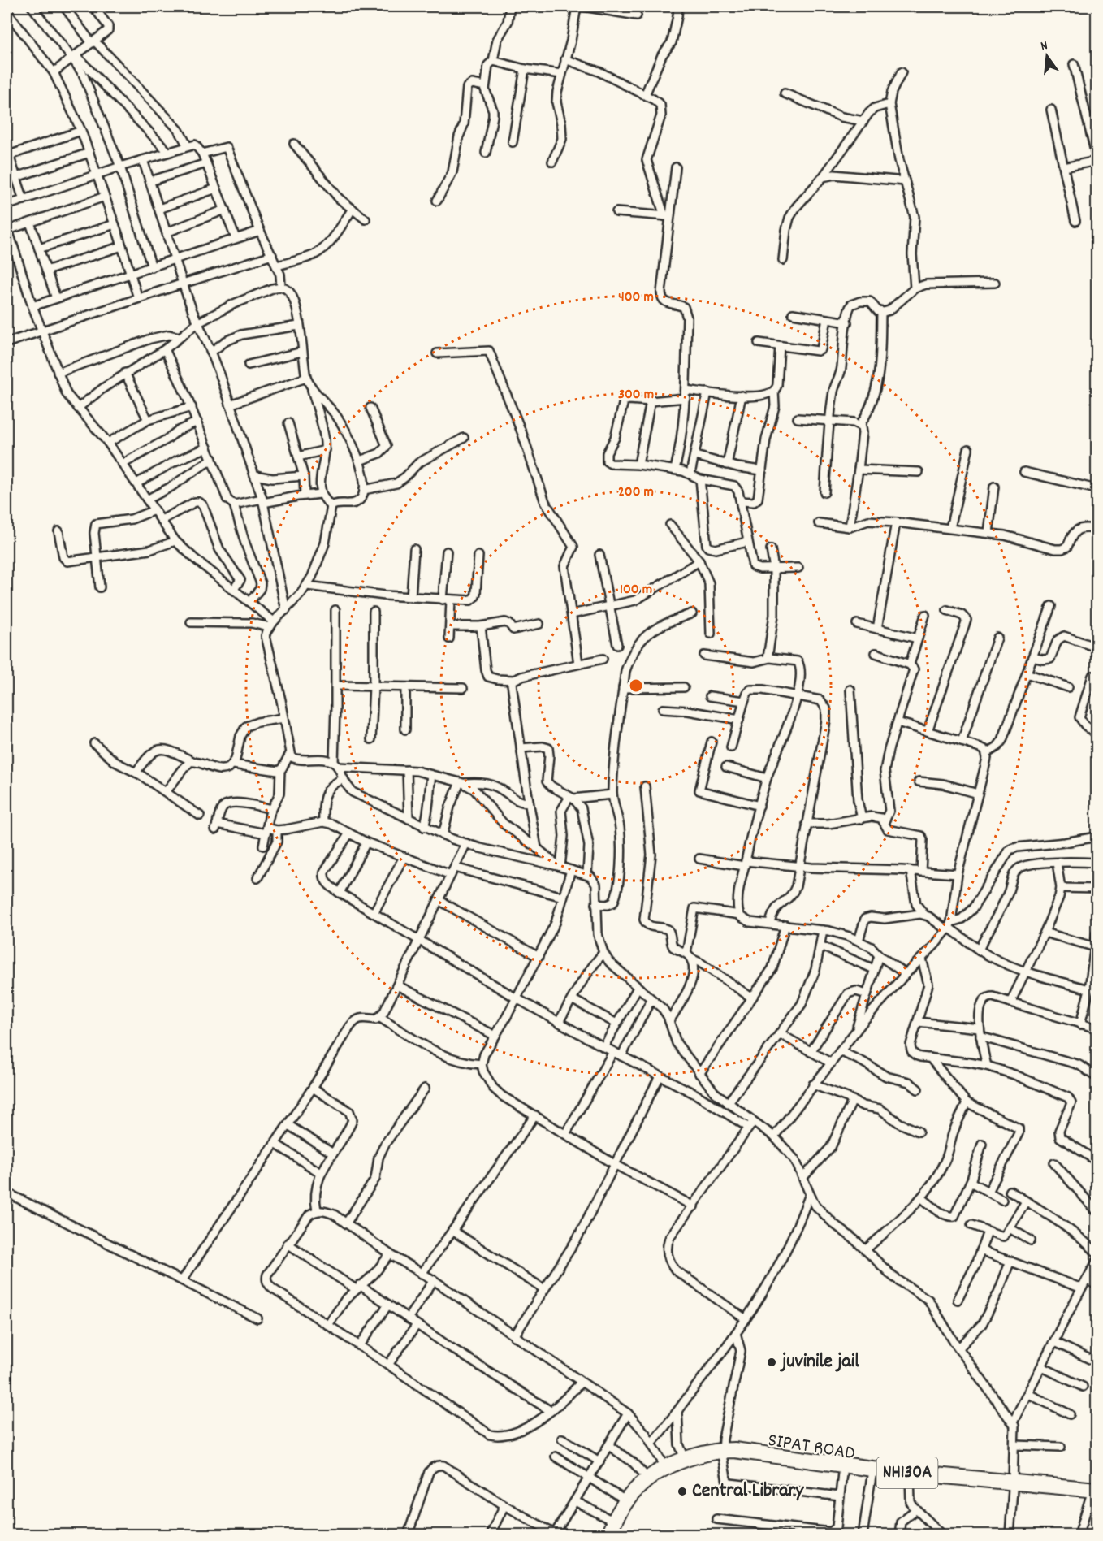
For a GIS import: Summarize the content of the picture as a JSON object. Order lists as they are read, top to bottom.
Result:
{
  "streets": {
    "highway": ["SIPAT ROAD", "NH130A"]
  },
  "crossings": [
    ["SIPAT ROAD", "NH130A"]
  ],
  "places": ["juvinile jail", "Central Library"],
  "north": "top",
  "rings": [
    "400 m",
    "300 m",
    "200 m",
    "100 m"
  ]
}
